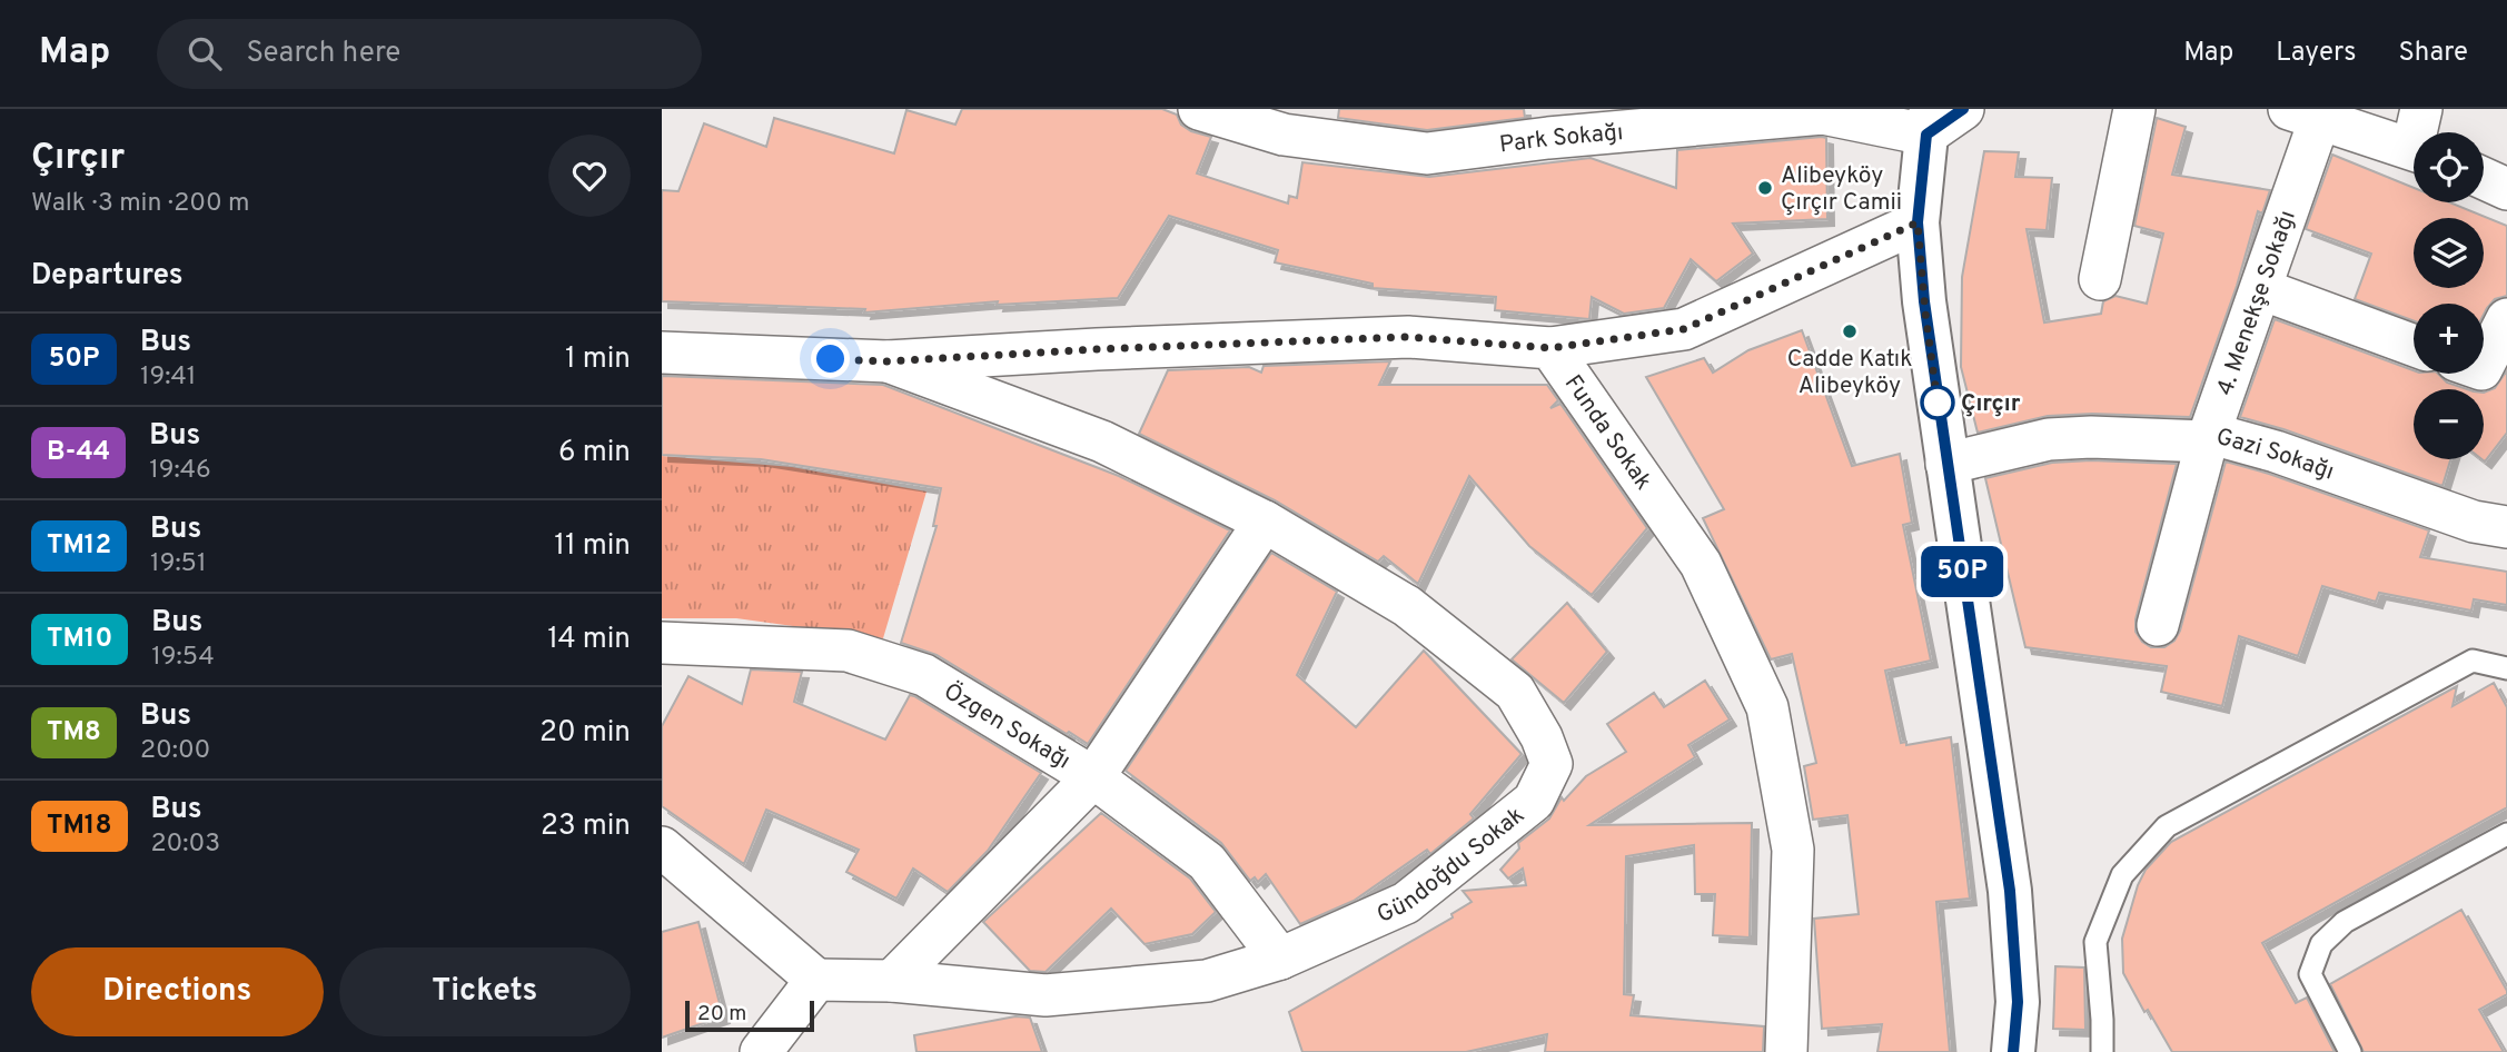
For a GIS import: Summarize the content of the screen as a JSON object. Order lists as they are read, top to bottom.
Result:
{
  "streets": {
    "street": [
      "Park Sokağı",
      "4. Menekşe Sokağı",
      "Funda Sokak",
      "Gazi Sokağı",
      "Özgen Sokağı",
      "Gündoğdu Sokak"
    ]
  },
  "crossings": [
    ["4. Menekşe Sokağı", "Gazi Sokağı"],
    ["Özgen Sokağı", "Gündoğdu Sokak"]
  ],
  "places": ["Alibeyköy Çırçır Camii", "Cadde Katık Alibeyköy", "Çırçır"],
  "lines": ["bus line 50P"],
  "scale_bar": "20 m",
  "page": {
    "header": "Map",
    "search": "Search here",
    "nav": ["Map", "Layers", "Share"],
    "heading": [
      ["Çırçır", "Walk · 3 min · 200 m"],
      "Departures"
    ],
    "on_map": "50P",
    "map_buttons": ["+", "−"],
    "list": [
      {
        "mark": "50P",
        "name": "Bus",
        "note": "19:41",
        "value": "1 min"
      },
      {
        "mark": "B-44",
        "name": "Bus",
        "note": "19:46",
        "value": "6 min"
      },
      {
        "mark": "TM12",
        "name": "Bus",
        "note": "19:51",
        "value": "11 min"
      },
      {
        "mark": "TM10",
        "name": "Bus",
        "note": "19:54",
        "value": "14 min"
      },
      {
        "mark": "TM8",
        "name": "Bus",
        "note": "20:00",
        "value": "20 min"
      },
      {
        "mark": "TM18",
        "name": "Bus",
        "note": "20:03",
        "value": "23 min"
      }
    ],
    "buttons": ["Directions", "Tickets"],
    "scale": "20 m"
  }
}
